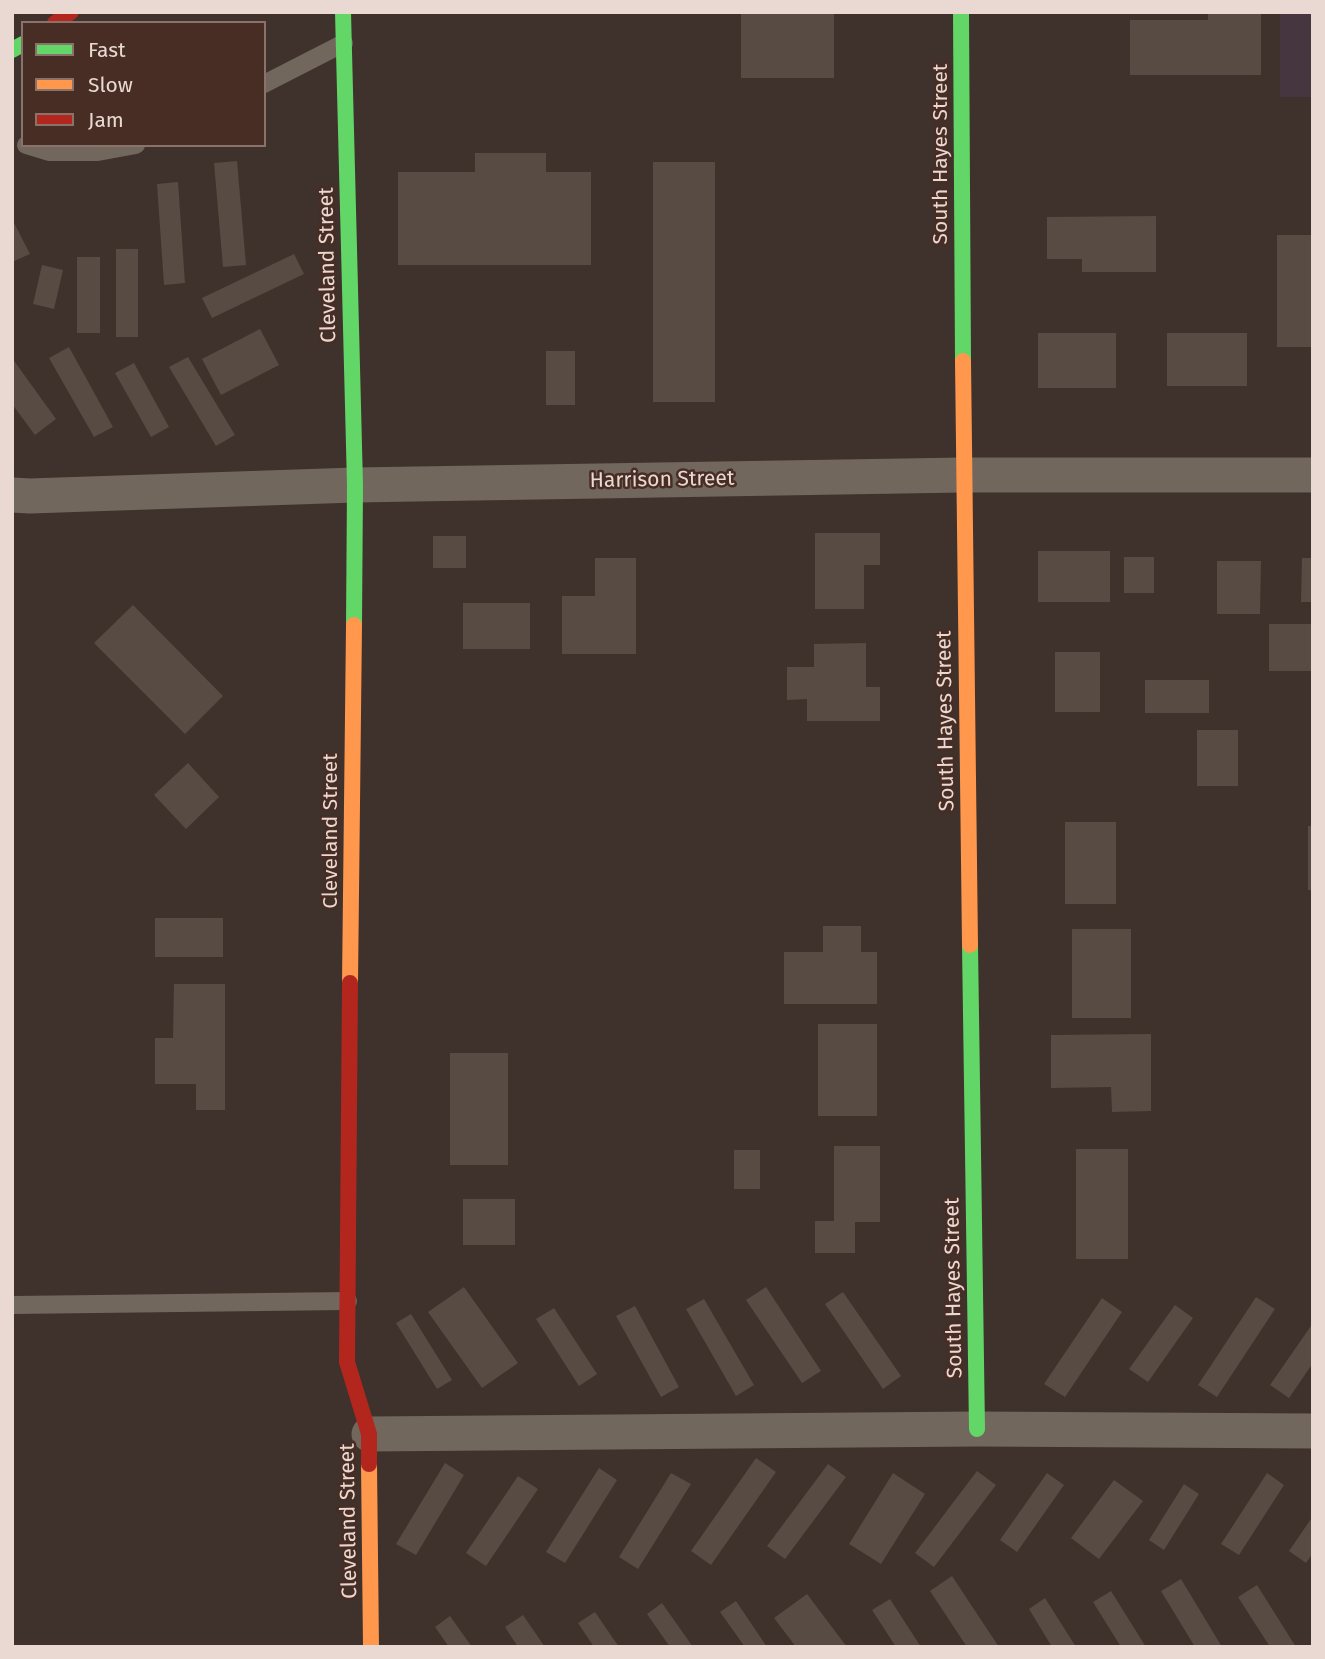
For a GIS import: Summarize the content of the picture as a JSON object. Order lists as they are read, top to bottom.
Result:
{
  "streets": {
    "street": ["South Hayes Street", "Cleveland Street", "Harrison Street"]
  },
  "crossings": [
    ["South Hayes Street", "Harrison Street"],
    ["Cleveland Street", "Harrison Street"]
  ],
  "legend": ["Fast", "Slow", "Jam"]
}
